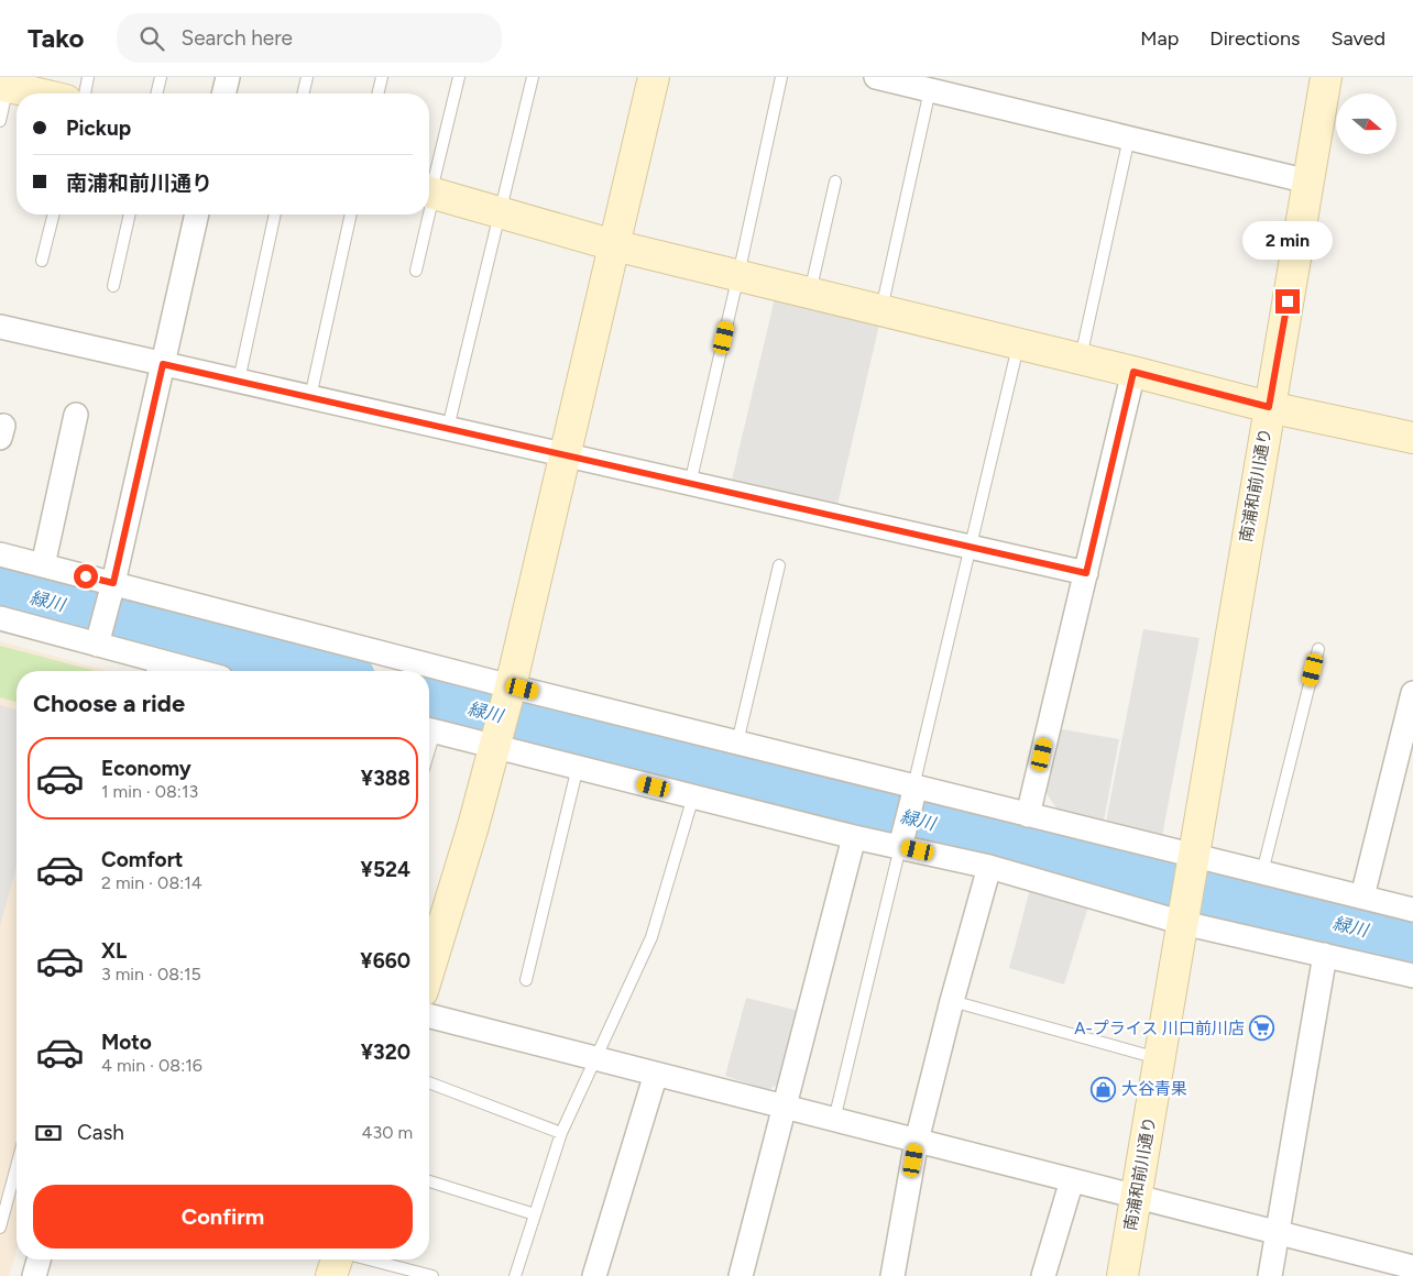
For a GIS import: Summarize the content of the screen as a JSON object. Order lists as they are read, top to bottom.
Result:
{
  "streets": {
    "street": ["南浦和前川通り"]
  },
  "water": ["緑川"],
  "places": {
    "supermarket": ["A-プライス 川口前川店"],
    "shop": ["大谷青果"]
  },
  "north": "right",
  "page": {
    "header": "Tako",
    "search": "Search here",
    "nav": ["Map", "Directions", "Saved"],
    "banner": ["Pickup", "南浦和前川通り"],
    "bubble": "2 min",
    "heading": "Choose a ride",
    "list": [
      {
        "name": "Economy",
        "note": "1 min · 08:13",
        "value": "¥388"
      },
      {
        "name": "Comfort",
        "note": "2 min · 08:14",
        "value": "¥524"
      },
      {
        "name": "XL",
        "note": "3 min · 08:15",
        "value": "¥660"
      },
      {
        "name": "Moto",
        "note": "4 min · 08:16",
        "value": "¥320"
      }
    ],
    "pay": ["Cash", "430 m"],
    "buttons": "Confirm"
  }
}
